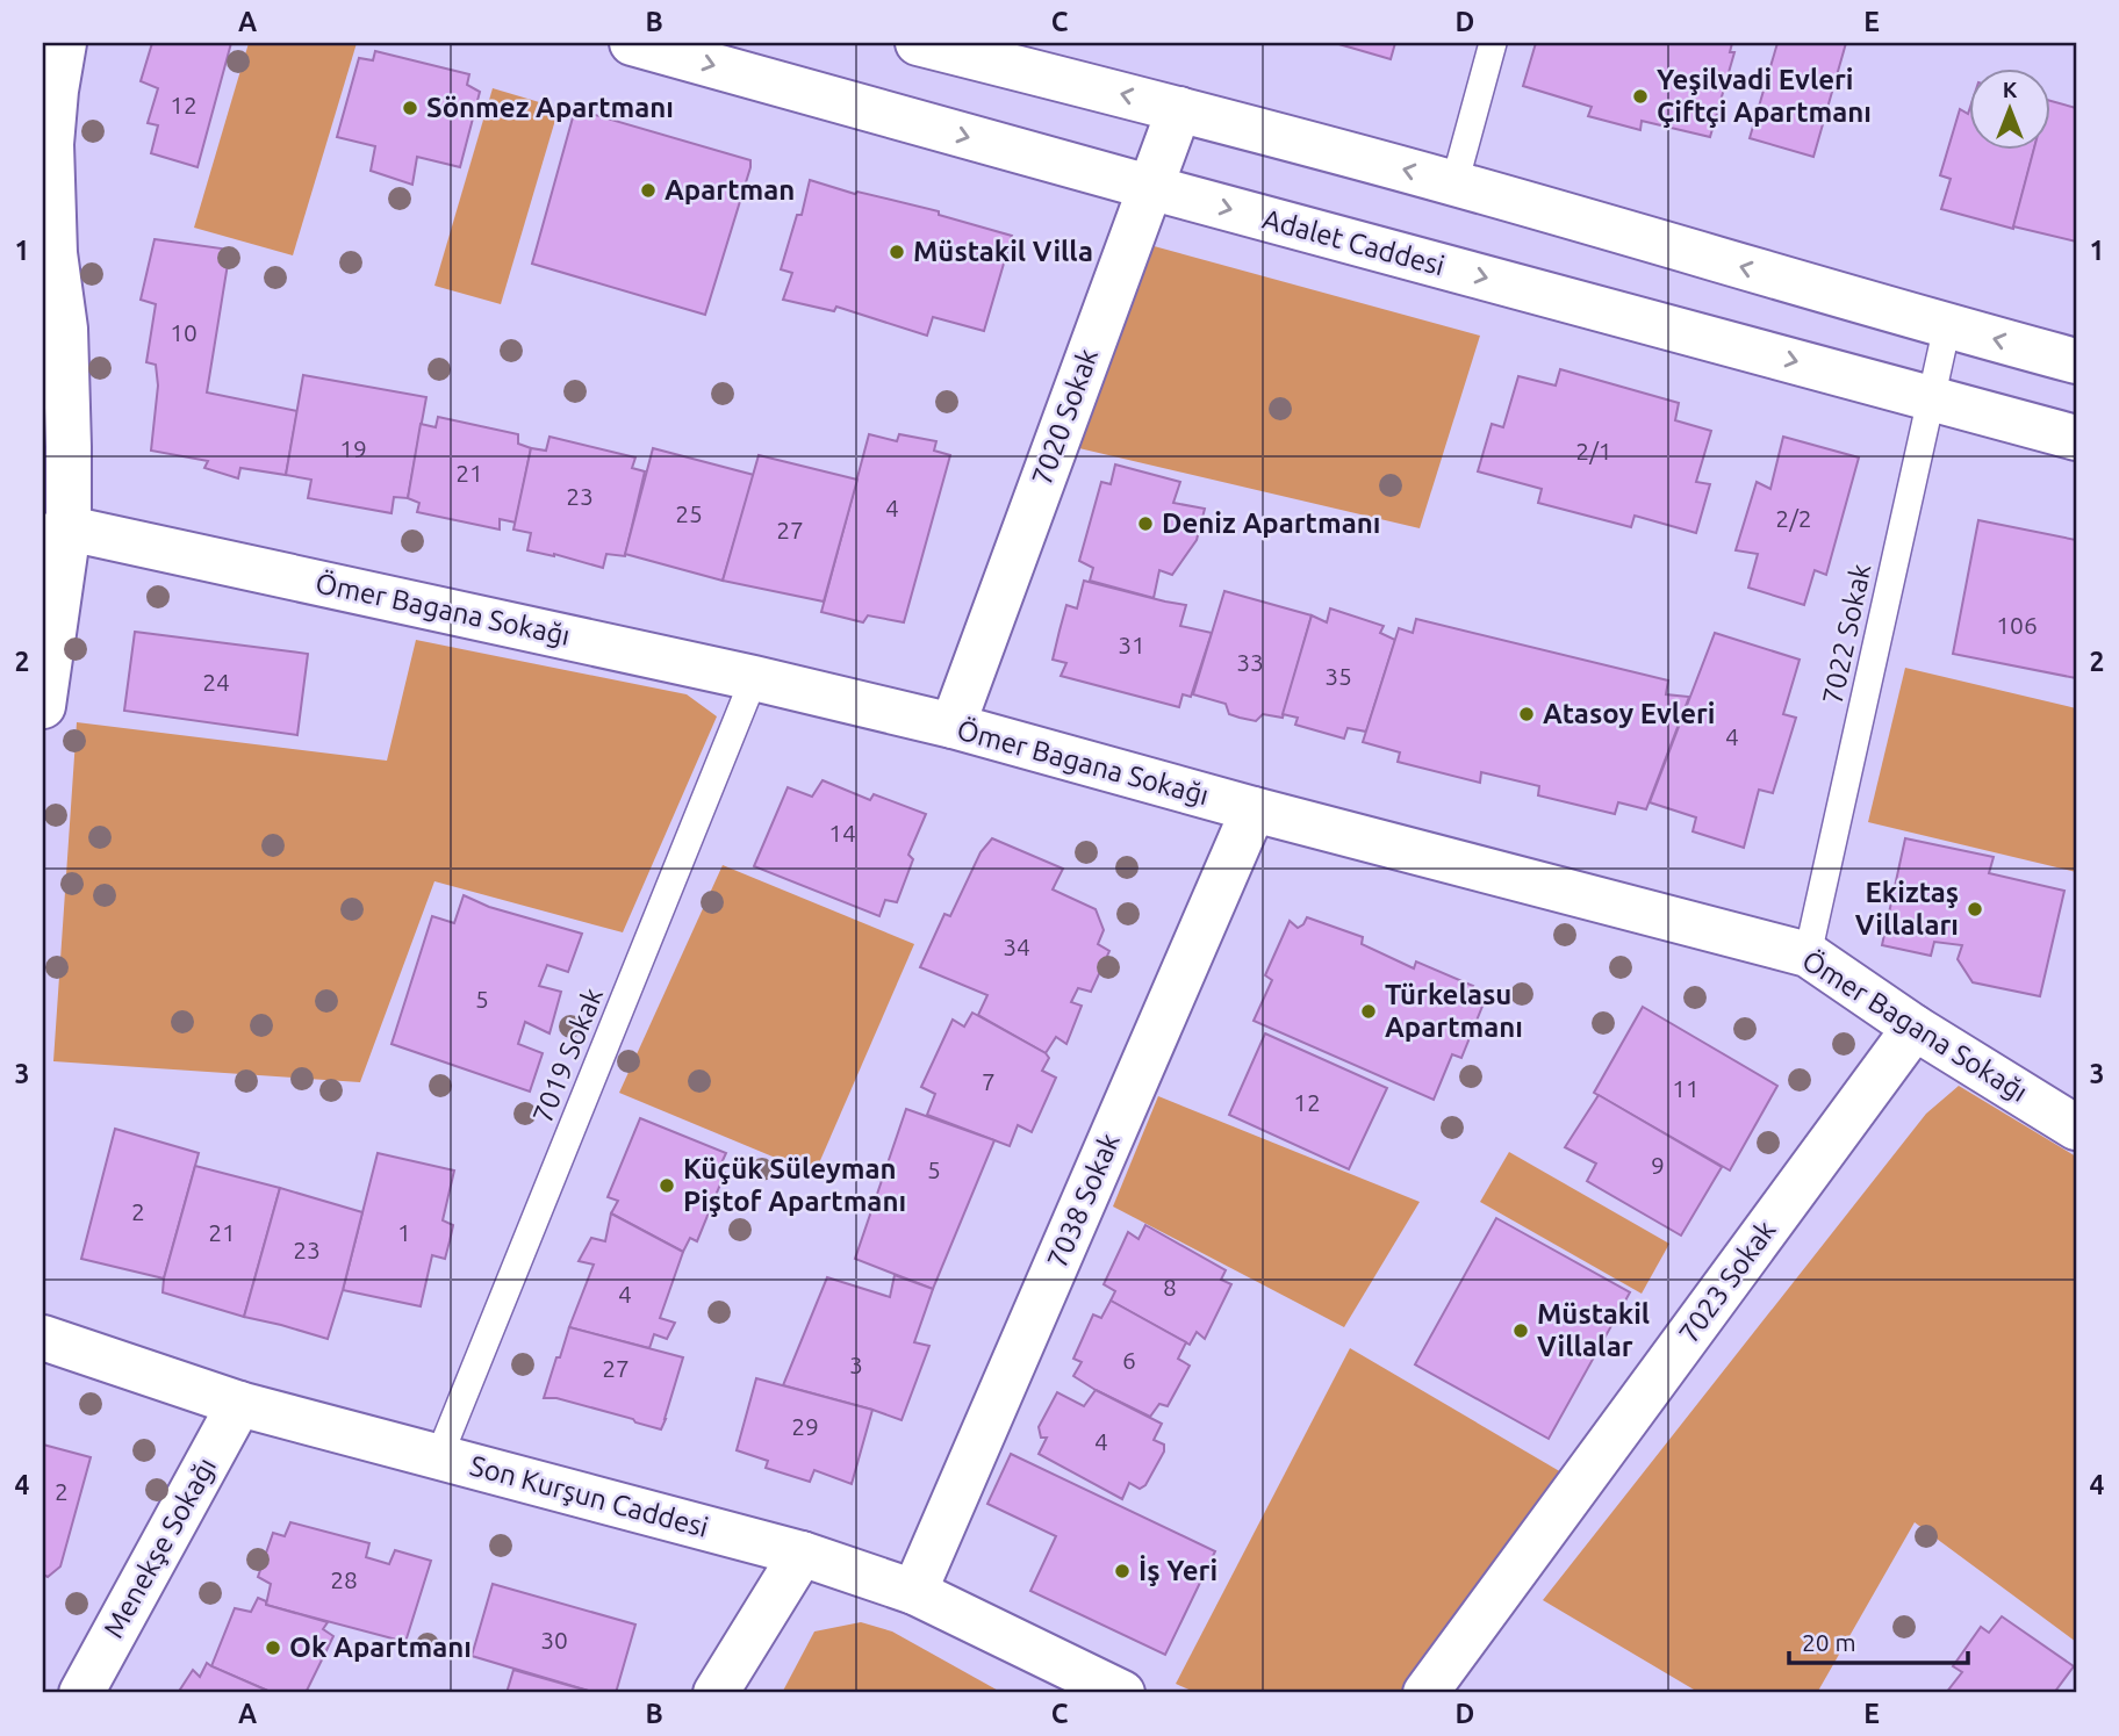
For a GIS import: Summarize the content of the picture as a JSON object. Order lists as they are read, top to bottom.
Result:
{
  "streets": {
    "street": [
      "Adalet Caddesi",
      "7020 Sokak",
      "Ömer Bagana Sokağı",
      "7038 Sokak",
      "7023 Sokak",
      "Son Kurşun Caddesi",
      "Menekşe Sokağı"
    ],
    "lane": ["7022 Sokak", "7019 Sokak"]
  },
  "crossings": [
    ["Adalet Caddesi", "7020 Sokak"],
    ["Adalet Caddesi", "7022 Sokak"],
    ["7020 Sokak", "Ömer Bagana Sokağı"],
    ["Ömer Bagana Sokağı", "7022 Sokak"],
    ["Ömer Bagana Sokağı", "7019 Sokak"],
    ["Ömer Bagana Sokağı", "7038 Sokak"],
    ["Ömer Bagana Sokağı", "7023 Sokak"],
    ["7019 Sokak", "Son Kurşun Caddesi"],
    ["7038 Sokak", "Son Kurşun Caddesi"],
    ["Son Kurşun Caddesi", "Menekşe Sokağı"]
  ],
  "places": [
    "Yeşilvadi Evleri Çiftçi Apartmanı",
    "Sönmez Apartmanı",
    "Apartman",
    "Müstakil Villa",
    "Deniz Apartmanı",
    "Atasoy Evleri",
    "Ekiztaş Villaları",
    "Türkelasu Apartmanı",
    "Küçük Süleyman Piştof Apartmanı",
    "Müstakil Villalar",
    "İş Yeri",
    "Ok Apartmanı"
  ],
  "house_numbers": [
    "12",
    "10",
    "19",
    "2/1",
    "21",
    "23",
    "4",
    "25",
    "2/2",
    "27",
    "106",
    "31",
    "33",
    "35",
    "24",
    "4",
    "14",
    "34",
    "5",
    "7",
    "11",
    "12",
    "9",
    "5",
    "2",
    "21",
    "1",
    "23",
    "8",
    "4",
    "6",
    "3",
    "27",
    "29",
    "4",
    "2",
    "28",
    "30"
  ],
  "scale_bar": "20 m",
  "north": "top",
  "grid": {
    "columns": [
      "A",
      "B",
      "C",
      "D",
      "E"
    ],
    "rows": [
      "1",
      "2",
      "3",
      "4"
    ]
  }
}
